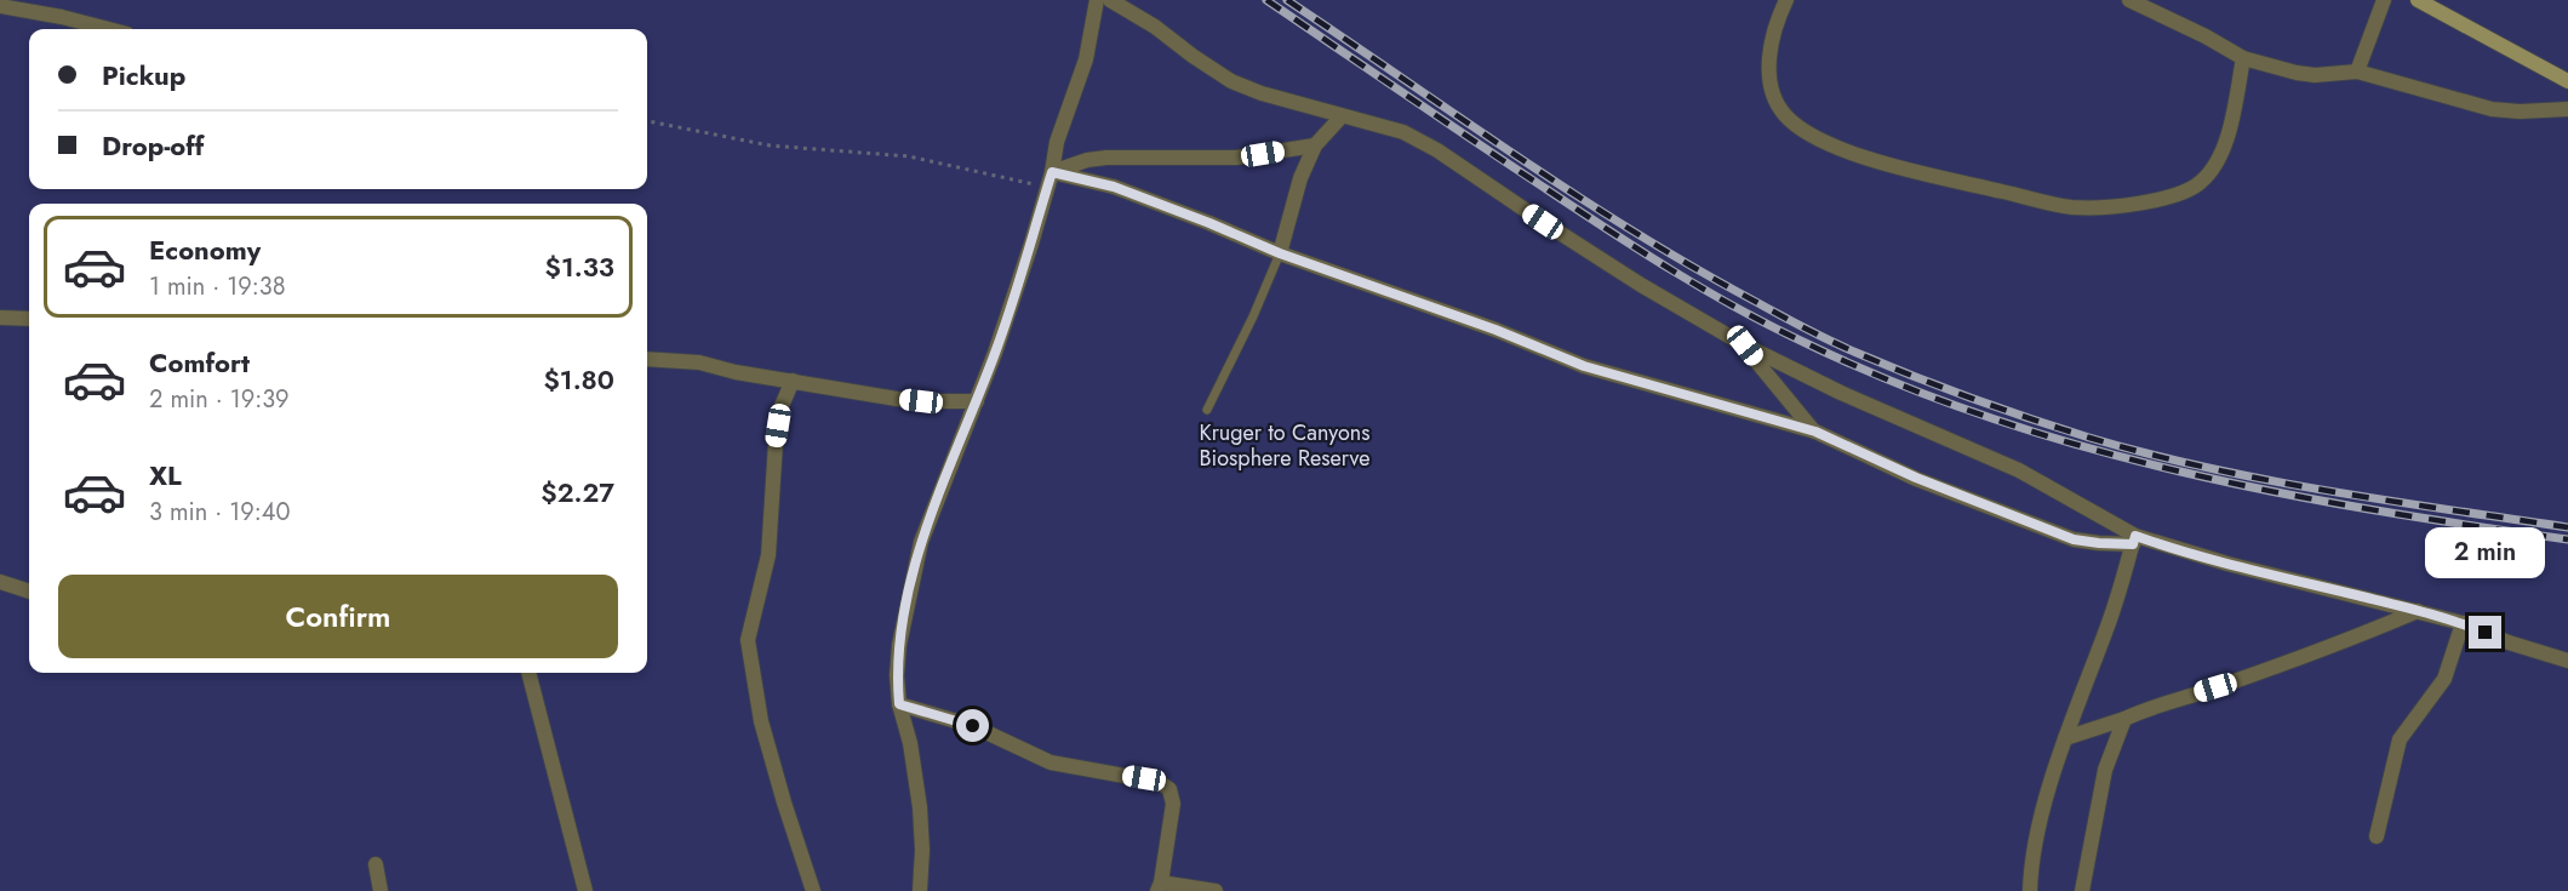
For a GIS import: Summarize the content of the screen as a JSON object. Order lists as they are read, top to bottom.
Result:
{
  "parks": ["Kruger to Canyons Biosphere Reserve"],
  "page": {
    "banner": ["Pickup", "Drop-off"],
    "list": [
      {
        "name": "Economy",
        "note": "1 min · 19:38",
        "value": "$1.33"
      },
      {
        "name": "Comfort",
        "note": "2 min · 19:39",
        "value": "$1.80"
      },
      {
        "name": "XL",
        "note": "3 min · 19:40",
        "value": "$2.27"
      }
    ],
    "bubble": "2 min",
    "buttons": "Confirm"
  }
}
